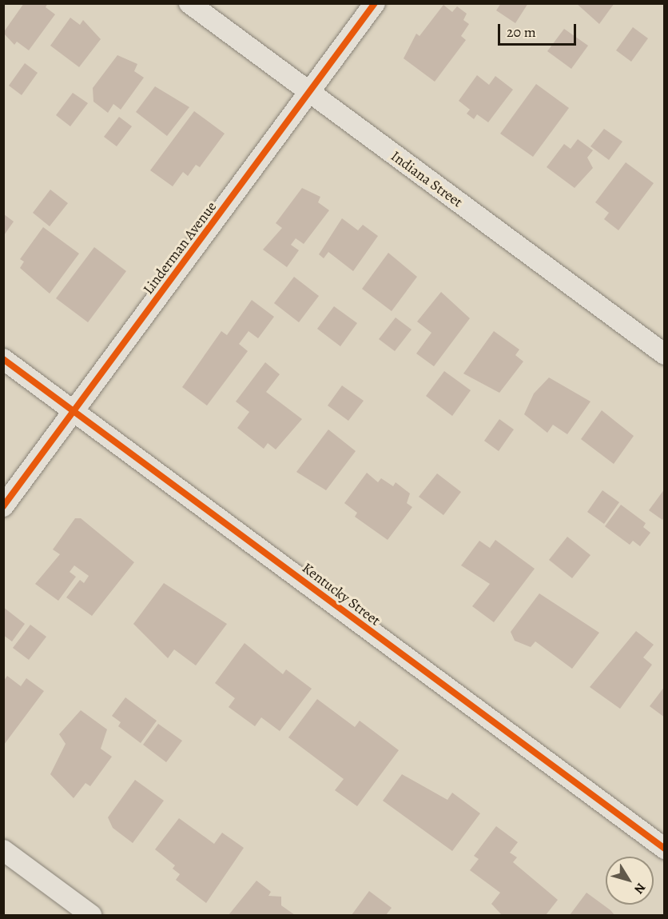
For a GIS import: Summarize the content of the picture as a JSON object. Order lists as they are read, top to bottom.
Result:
{
  "streets": {
    "street": ["Indiana Street", "Linderman Avenue", "Kentucky Street"]
  },
  "crossings": [
    ["Indiana Street", "Linderman Avenue"],
    ["Linderman Avenue", "Kentucky Street"]
  ],
  "scale_bar": "20 m",
  "north": "bottom right"
}
